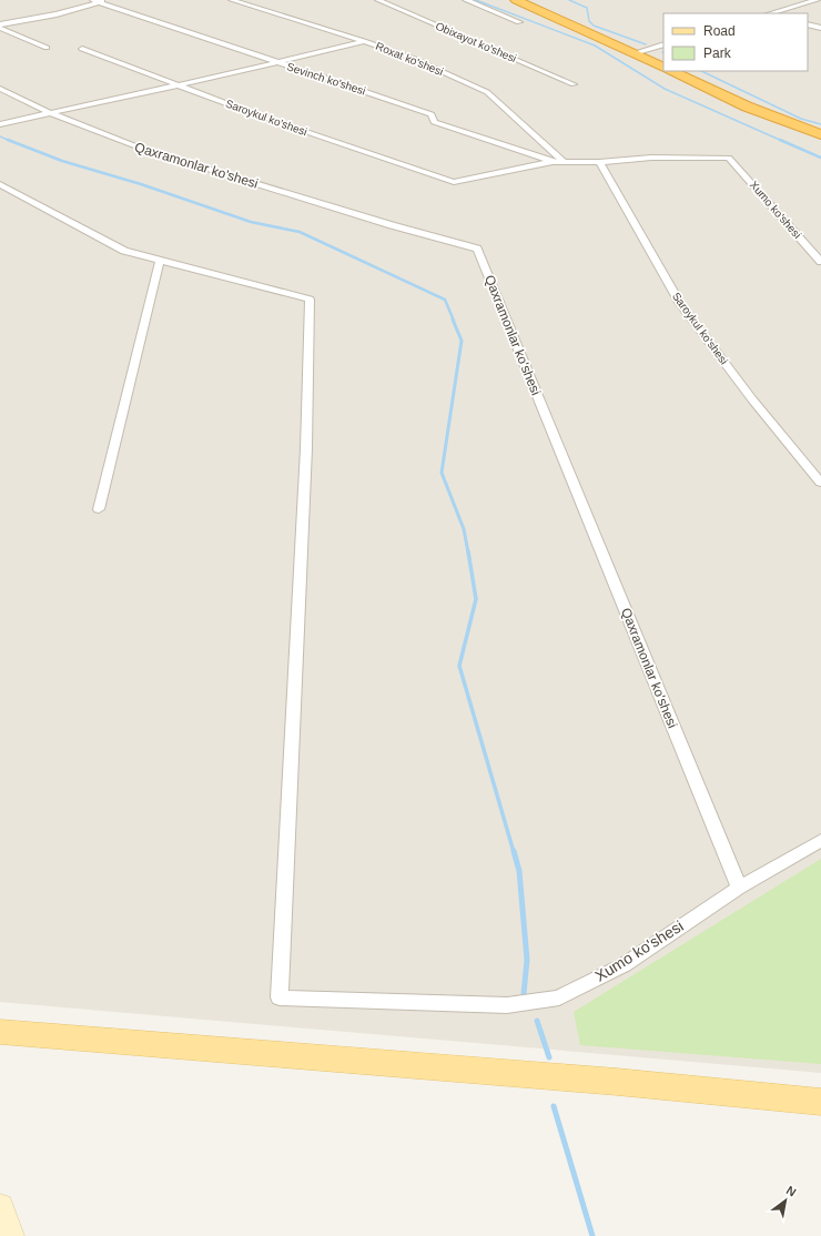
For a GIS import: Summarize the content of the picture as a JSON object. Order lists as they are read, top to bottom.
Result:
{
  "streets": {
    "street": [
      "Obixayot ko'shesi",
      "Roxat ko'shesi",
      "Sevinch ko'shesi",
      "Saroykul ko'shesi",
      "Qaxramonlar ko'shesi",
      "Xumo ko'shesi"
    ]
  },
  "crossings": [
    ["Sevinch ko'shesi", "Saroykul ko'shesi"],
    ["Saroykul ko'shesi", "Xumo ko'shesi"],
    ["Qaxramonlar ko'shesi", "Xumo ko'shesi"]
  ],
  "legend": ["Road", "Park"],
  "north": "top right"
}
